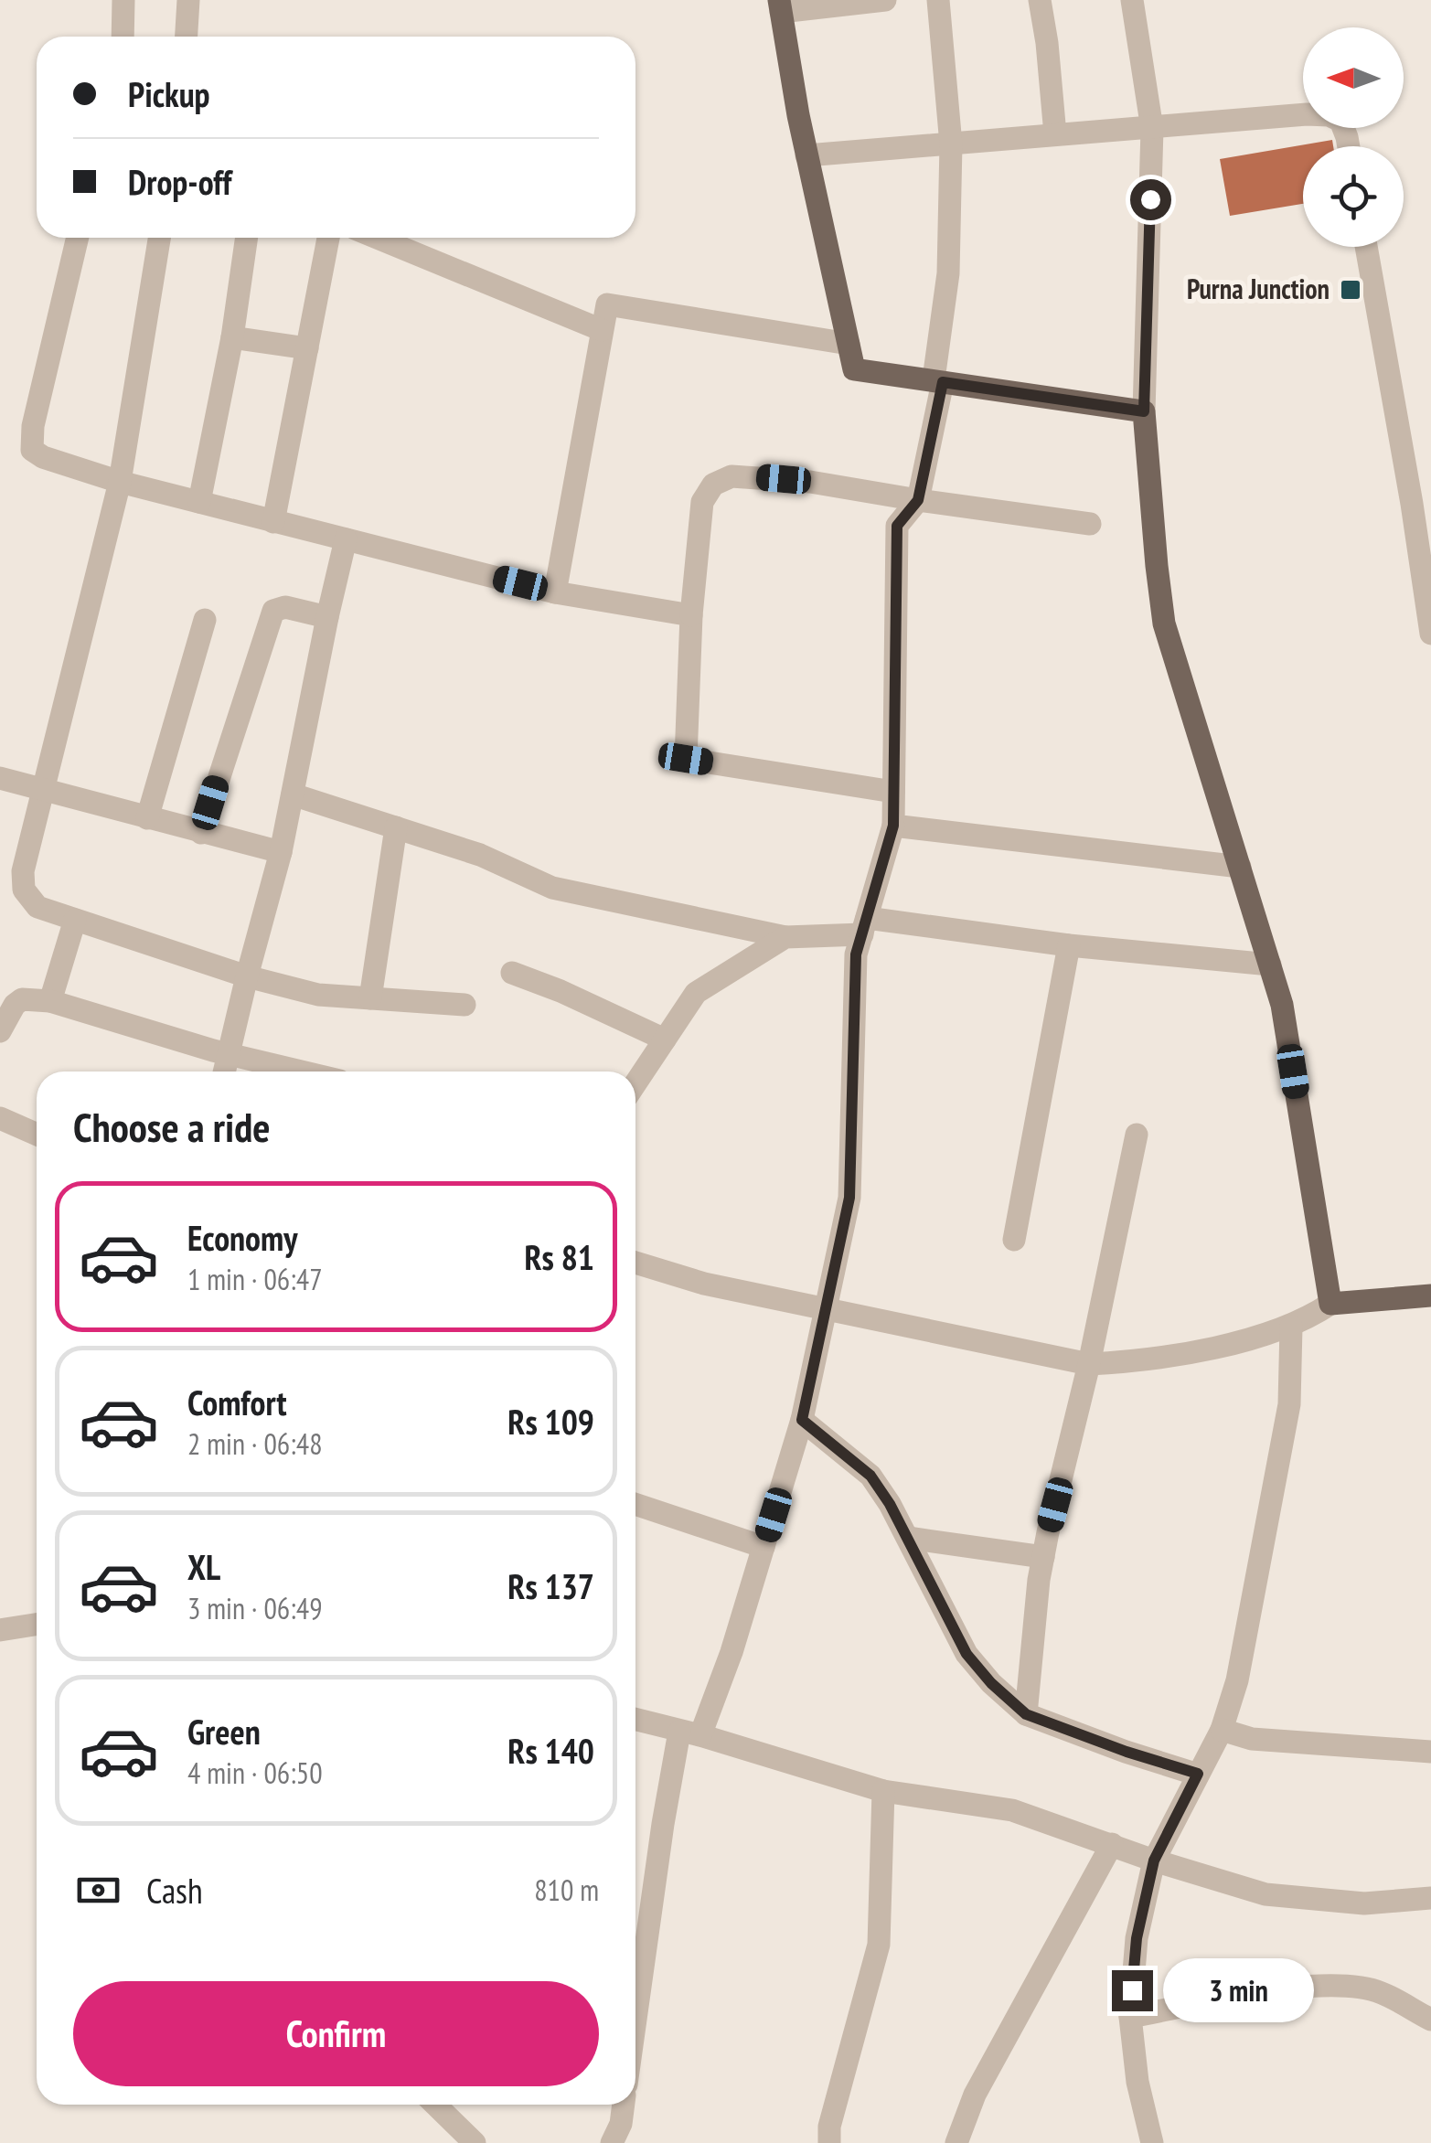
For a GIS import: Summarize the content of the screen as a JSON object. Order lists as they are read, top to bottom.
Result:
{
  "places": {
    "transit": ["Purna Junction"]
  },
  "north": "left",
  "page": {
    "banner": ["Pickup", "Drop-off"],
    "heading": "Choose a ride",
    "list": [
      {
        "name": "Economy",
        "note": "1 min · 06:47",
        "value": "Rs 81"
      },
      {
        "name": "Comfort",
        "note": "2 min · 06:48",
        "value": "Rs 109"
      },
      {
        "name": "XL",
        "note": "3 min · 06:49",
        "value": "Rs 137"
      },
      {
        "name": "Green",
        "note": "4 min · 06:50",
        "value": "Rs 140"
      }
    ],
    "pay": ["Cash", "810 m"],
    "bubble": "3 min",
    "buttons": "Confirm"
  }
}
